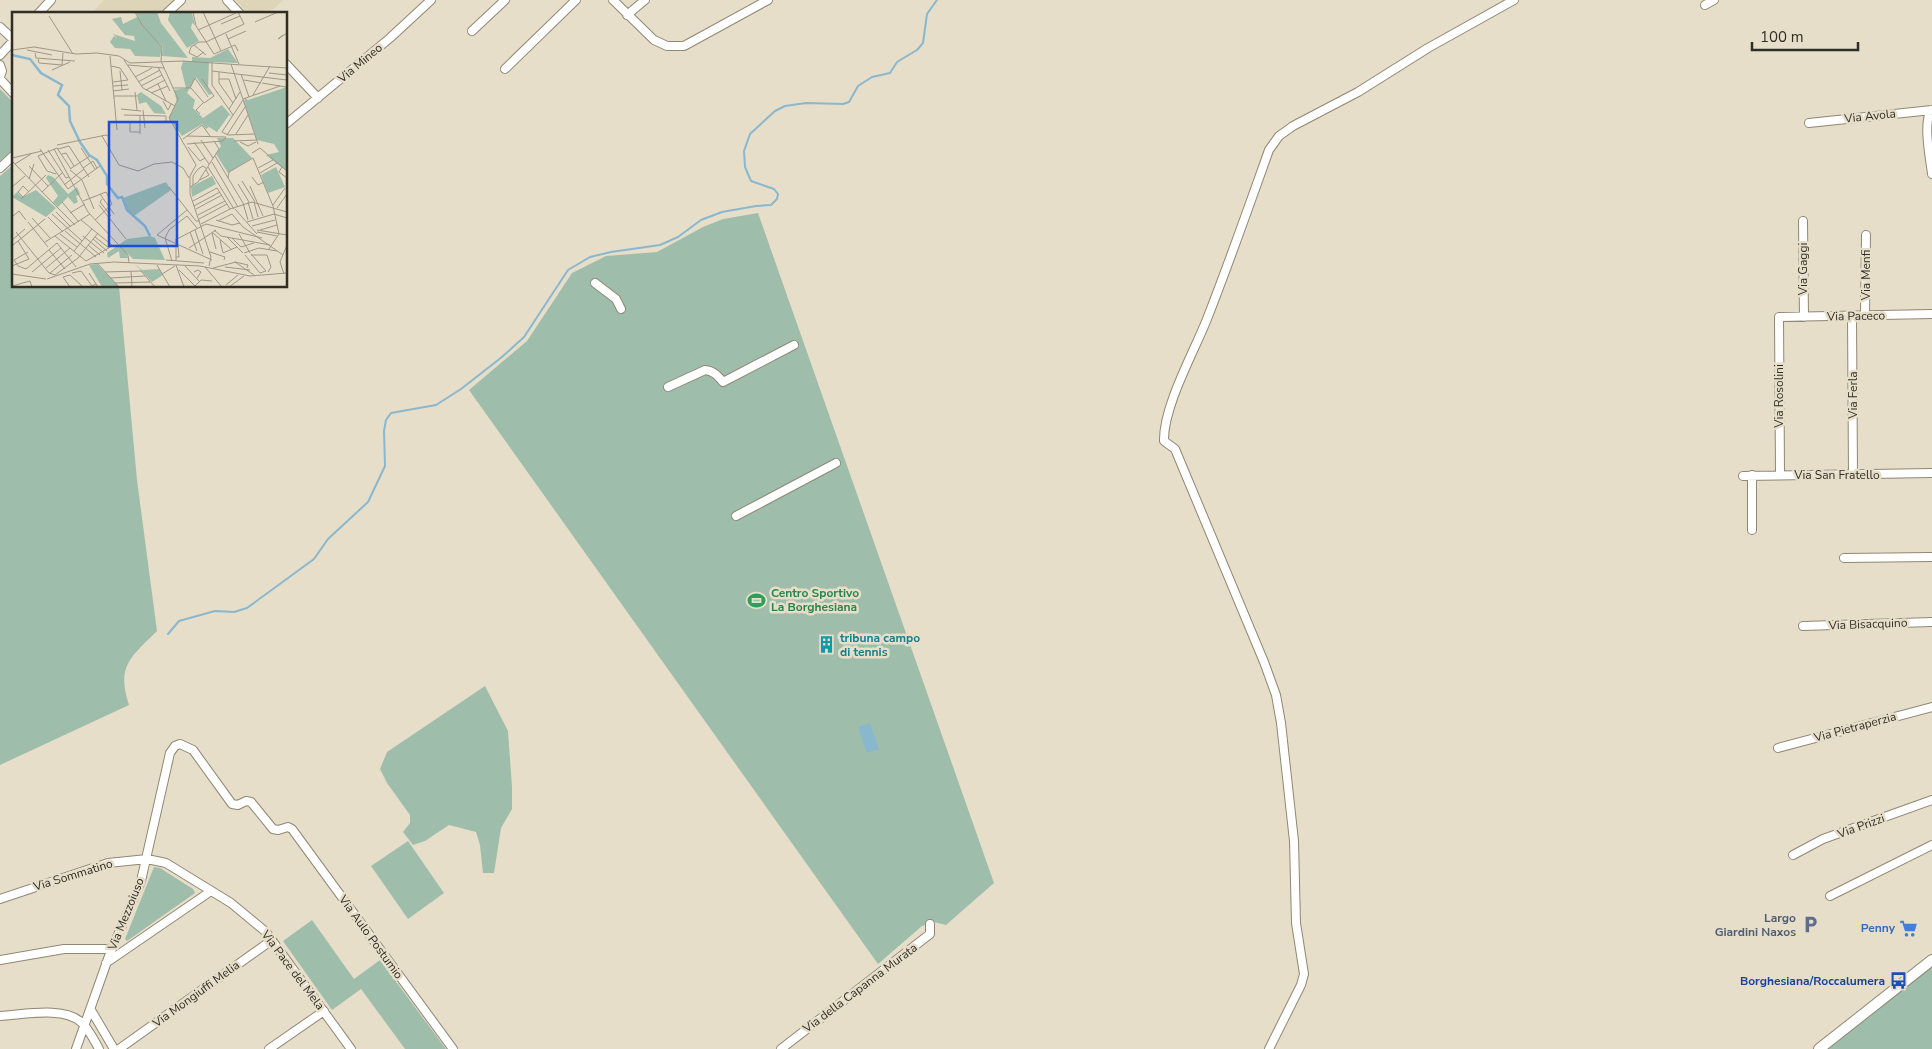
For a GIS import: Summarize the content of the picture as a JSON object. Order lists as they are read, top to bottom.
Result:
{
  "streets": {
    "street": [
      "Via Mineo",
      "Via Avola",
      "Via Gaggi",
      "Via Menfi",
      "Via Paceco",
      "Via Ferla",
      "Via Rosolini",
      "Via San Fratello",
      "Via Bisacquino",
      "Via Pietraperzia",
      "Via Prizzi",
      "Via Sommatino",
      "Via Mezzoiuso",
      "Via Aulo Postumio",
      "Via Pace del Mela",
      "Via della Capanna Murata",
      "Via Mongiuffi Melia"
    ]
  },
  "crossings": [
    ["Via Gaggi", "Via Paceco"],
    ["Via Menfi", "Via Paceco"],
    ["Via Paceco", "Via Ferla"],
    ["Via Paceco", "Via Rosolini"],
    ["Via Ferla", "Via San Fratello"],
    ["Via Rosolini", "Via San Fratello"],
    ["Via Sommatino", "Via Mezzoiuso"],
    ["Via Sommatino", "Via Pace del Mela"],
    ["Via Mezzoiuso", "Via Aulo Postumio"],
    ["Via Mezzoiuso", "Via Pace del Mela"],
    ["Via Pace del Mela", "Via Mongiuffi Melia"]
  ],
  "places": {
    "sports": ["Centro Sportivo La Borghesiana"],
    "building": ["tribuna campo di tennis"],
    "parking": ["Largo Giardini Naxos"],
    "supermarket": ["Penny"],
    "bus stop": ["Borghesiana/Roccalumera"]
  },
  "scale_bar": "100 m"
}
